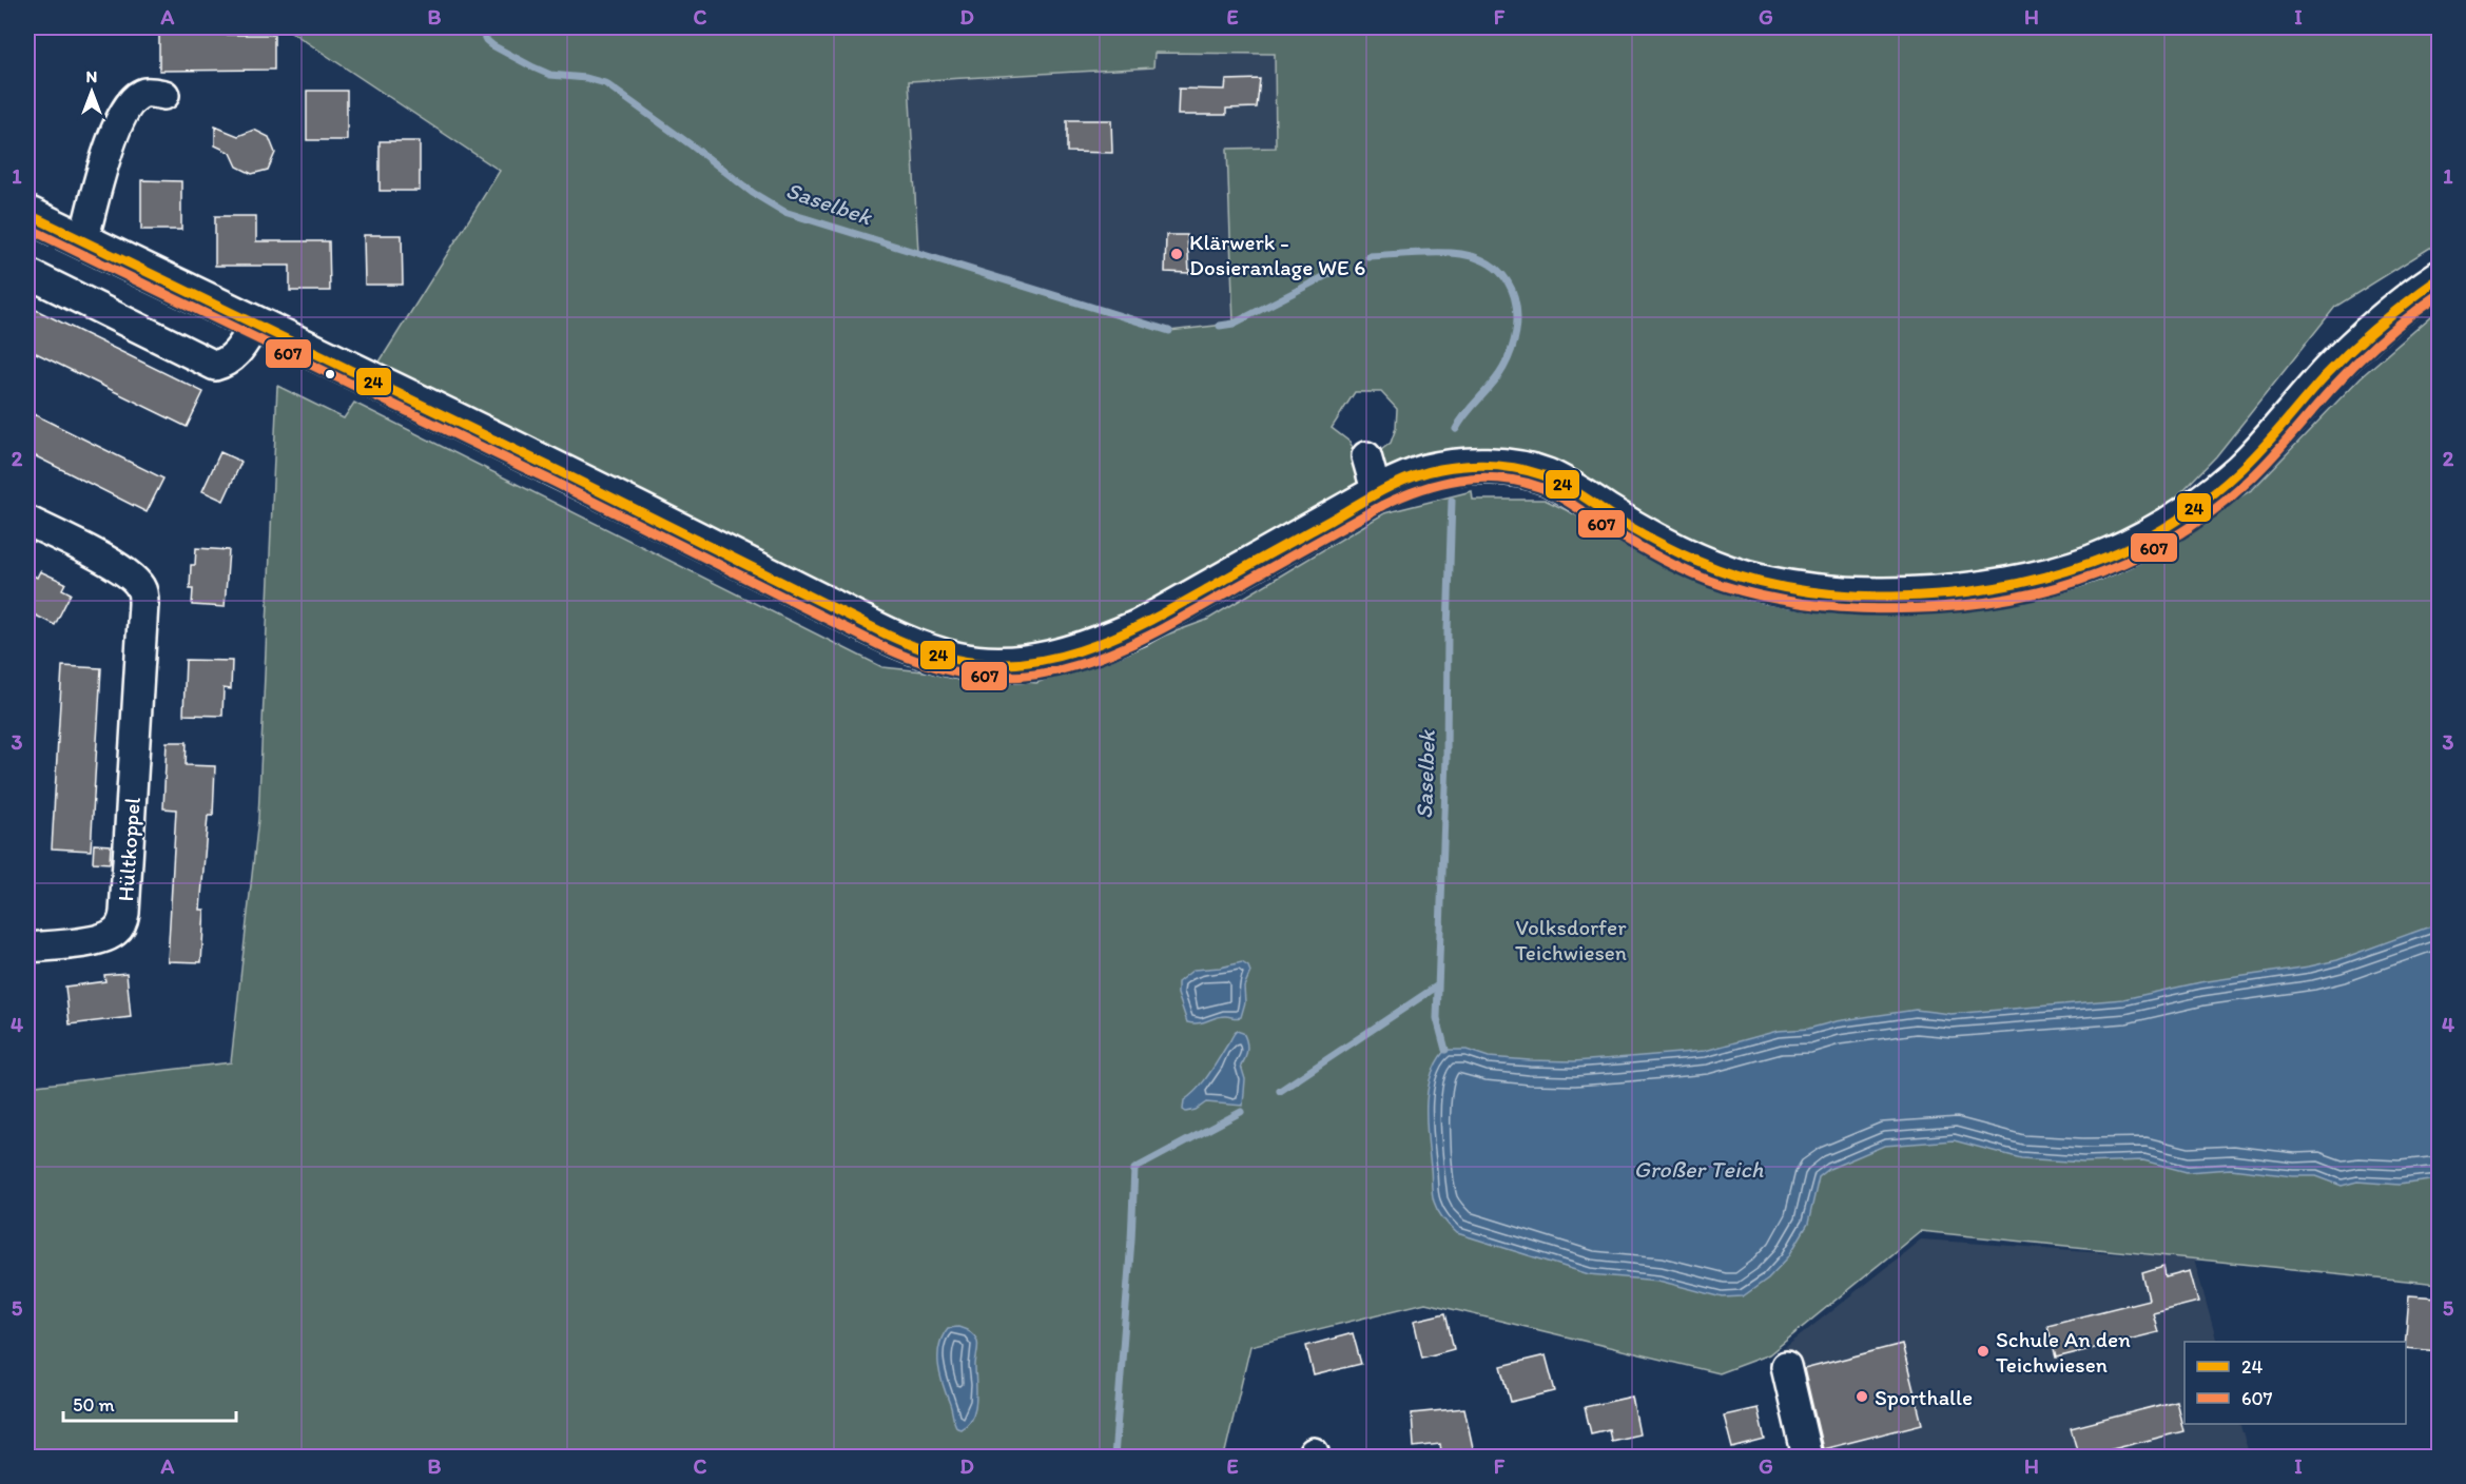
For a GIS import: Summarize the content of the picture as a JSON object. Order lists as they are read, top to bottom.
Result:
{
  "streets": {
    "street": ["Hültkoppel"]
  },
  "water": ["Saselbek", "Großer Teich"],
  "parks": ["Volksdorfer Teichwiesen"],
  "places": ["Klärwerk - Dosieranlage WE 6", "Schule An den Teichwiesen", "Sporthalle"],
  "lines": ["transit line 24", "transit line 607"],
  "legend": ["24", "607"],
  "scale_bar": "50 m",
  "north": "top",
  "grid": {
    "columns": [
      "A",
      "B",
      "C",
      "D",
      "E",
      "F",
      "G",
      "H",
      "I"
    ],
    "rows": [
      "1",
      "2",
      "3",
      "4",
      "5"
    ]
  }
}
